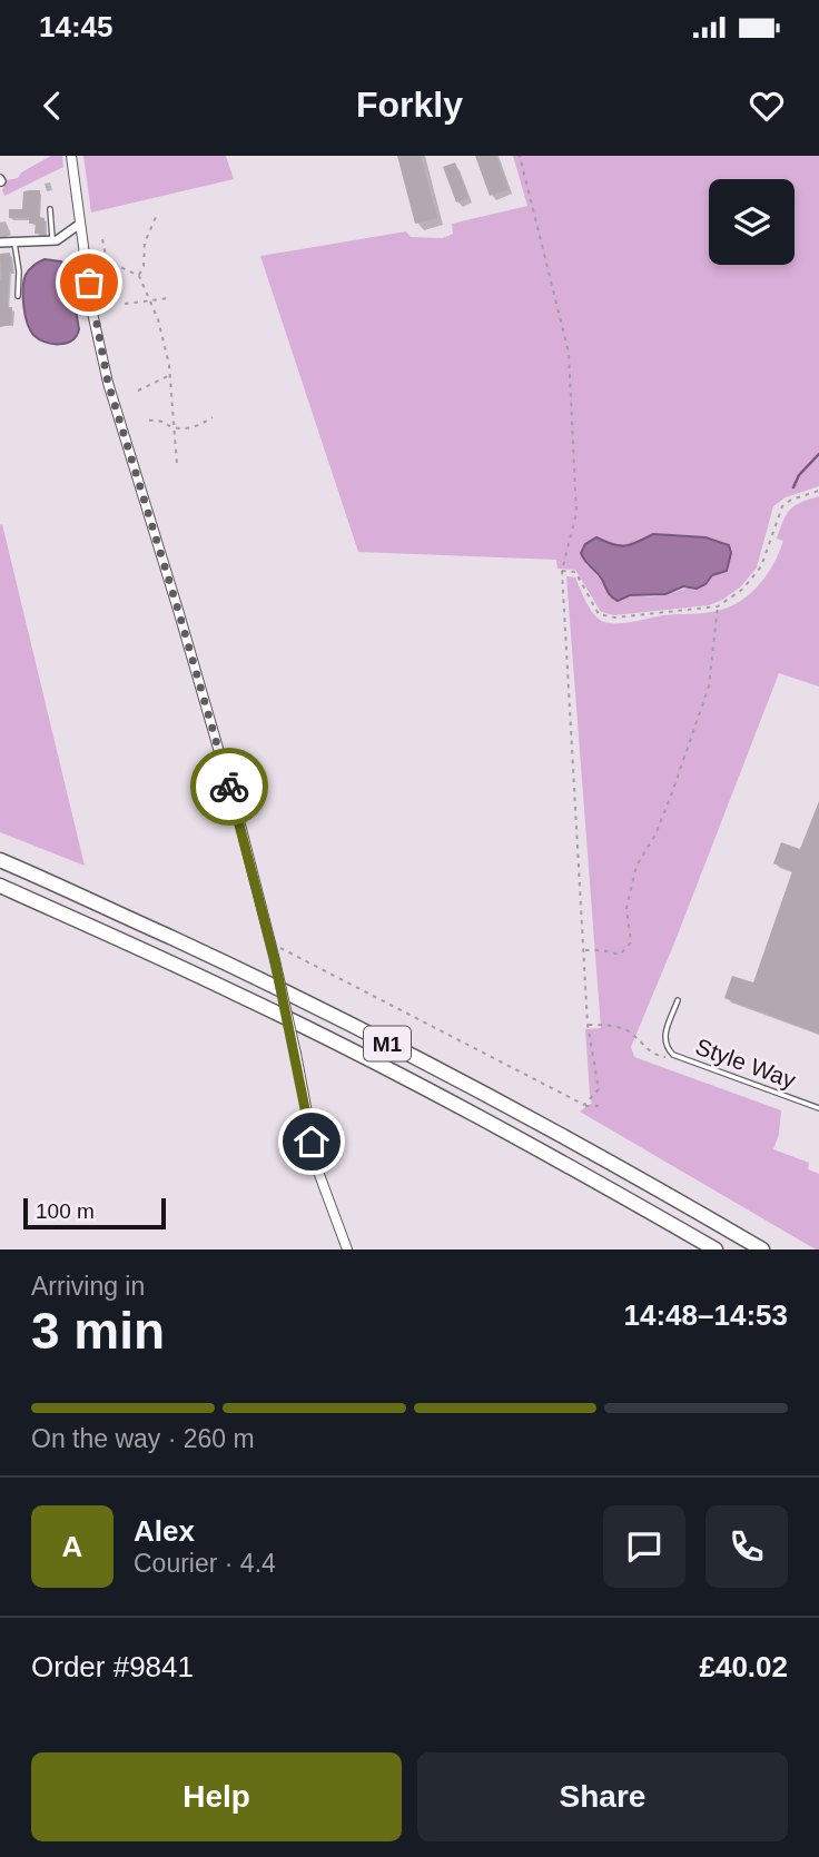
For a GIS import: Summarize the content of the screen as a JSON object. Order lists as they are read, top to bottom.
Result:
{
  "streets": {
    "highway": ["M1"],
    "lane": ["Style Way"]
  },
  "scale_bar": "100 m",
  "page": {
    "status": "14:45",
    "header": "Forkly",
    "scale": "100 m",
    "heading": ["3 min", "Arriving in", "14:48–14:53"],
    "panel": [
      "Alex",
      "Courier · 4.4",
      "Order #9841",
      "£40.02"
    ],
    "bar": "On the way · 260 m",
    "round": "A",
    "buttons": ["Help", "Share"]
  }
}
